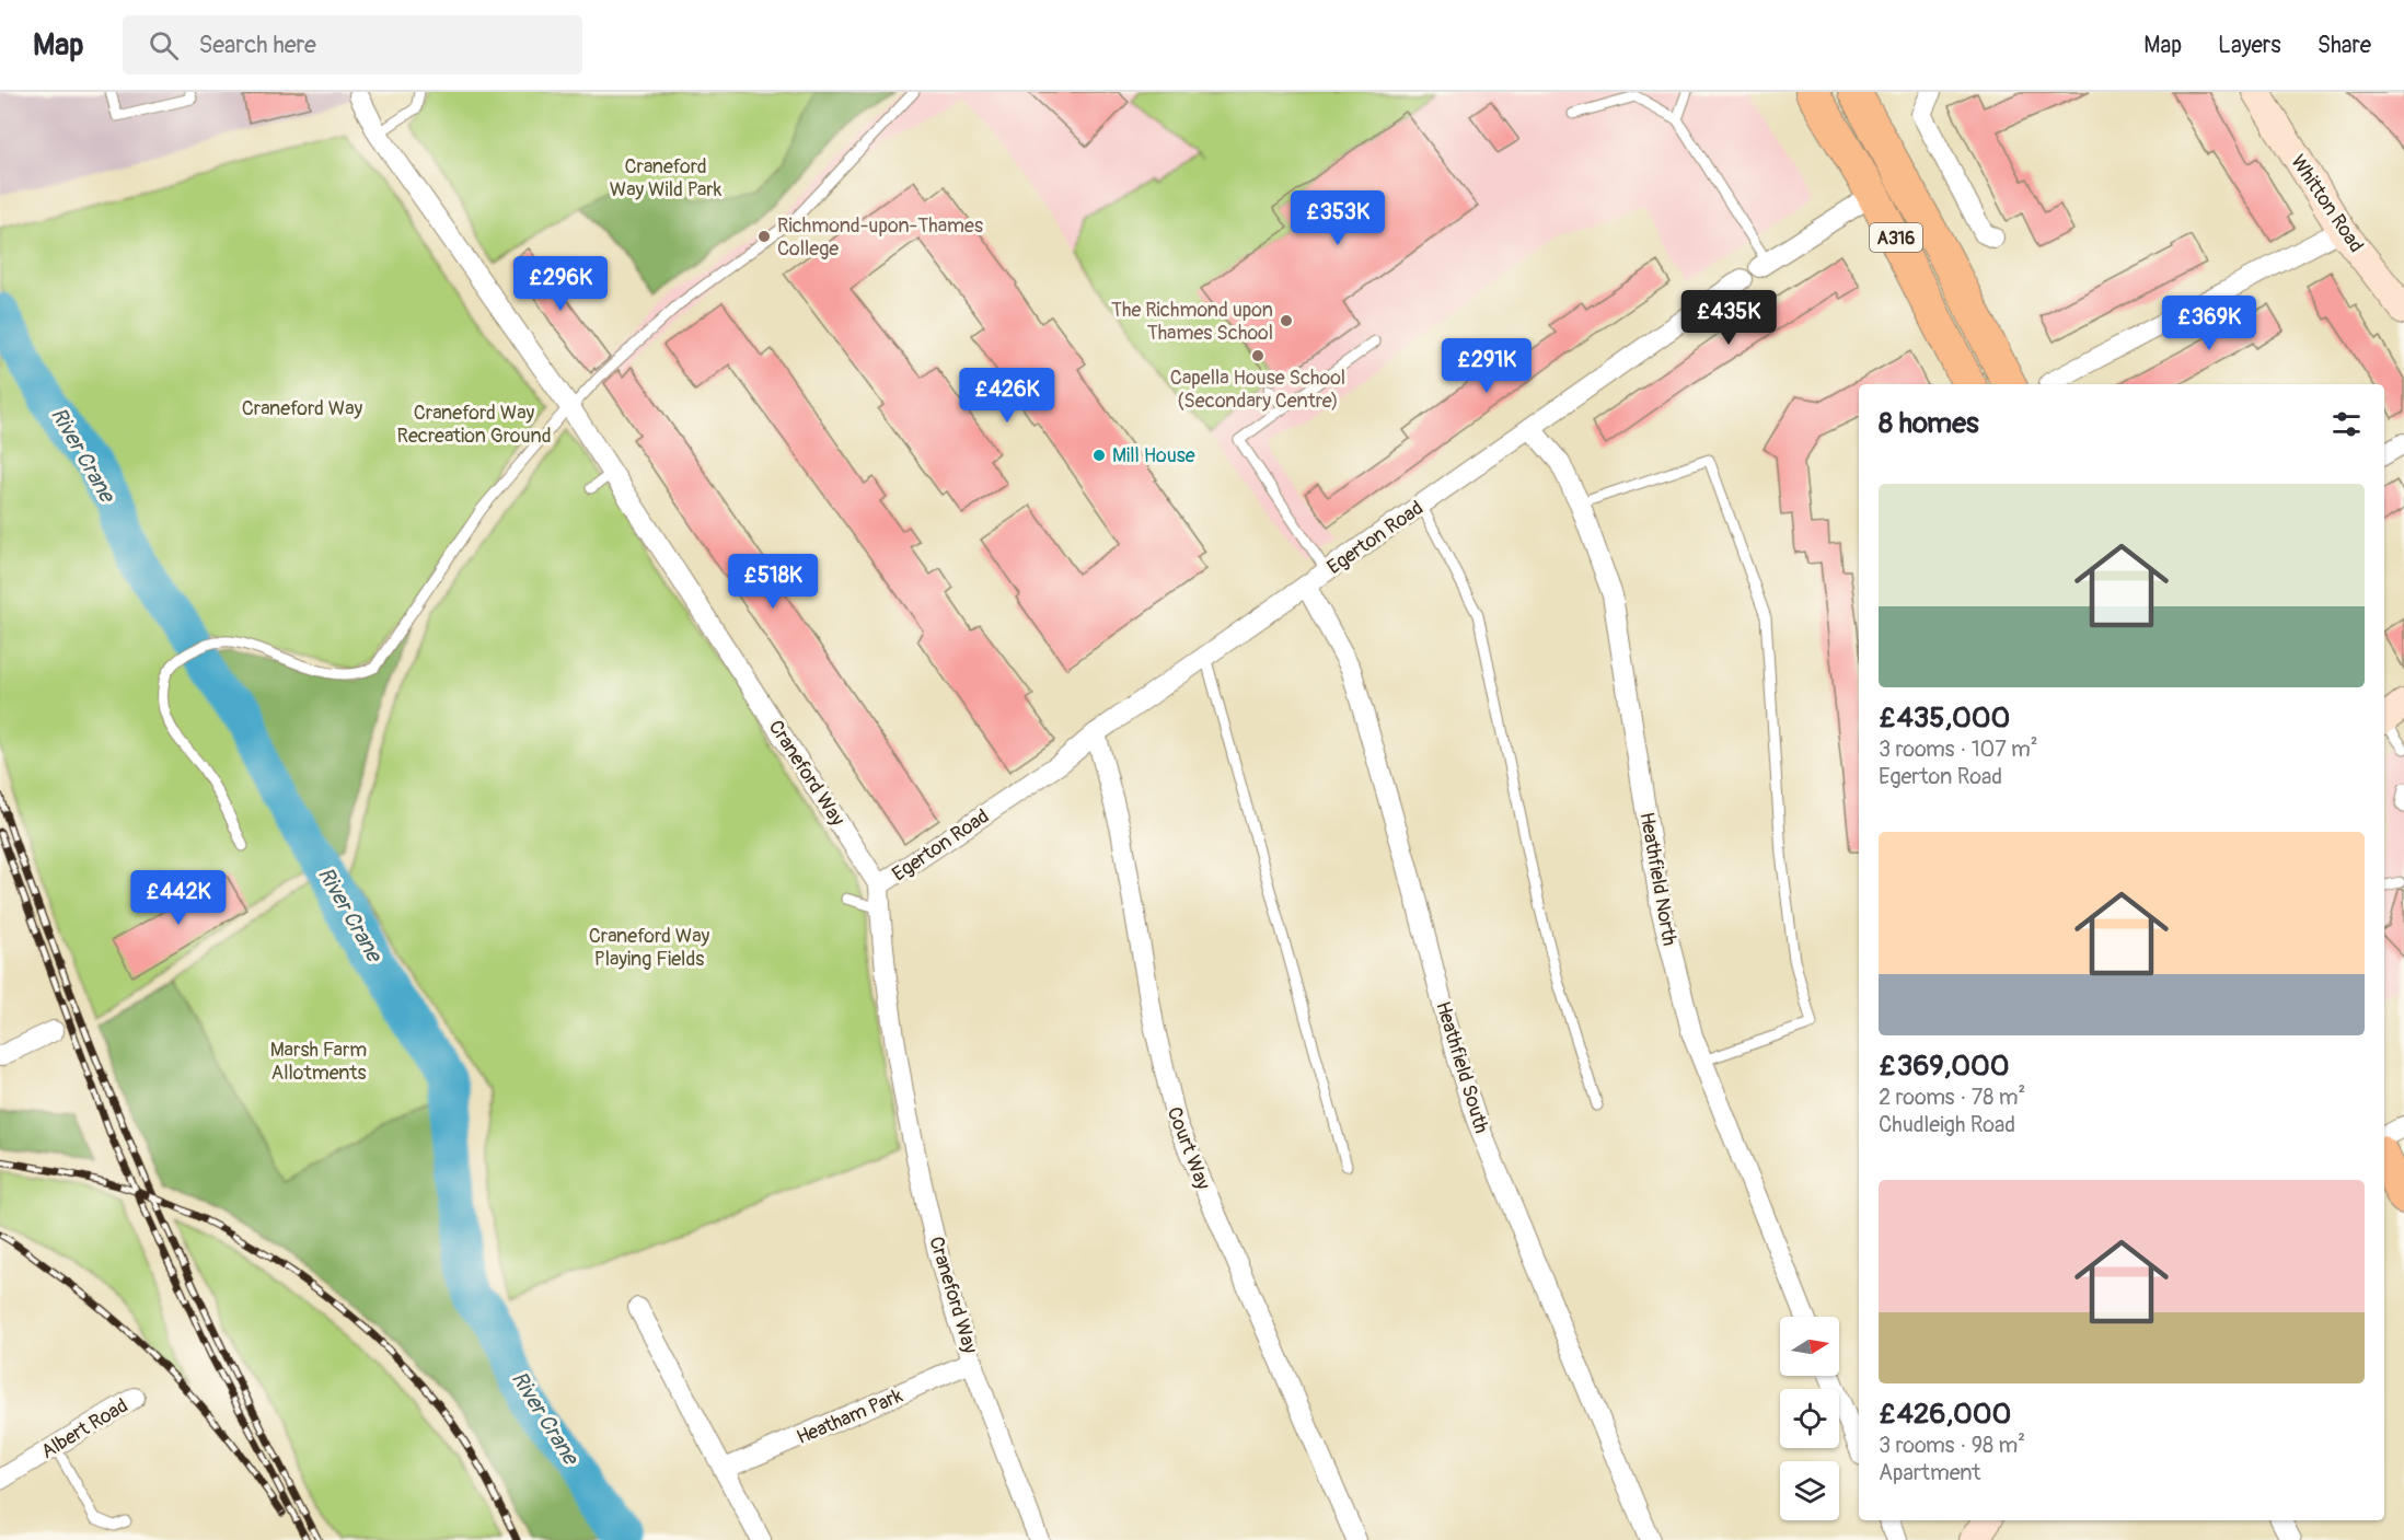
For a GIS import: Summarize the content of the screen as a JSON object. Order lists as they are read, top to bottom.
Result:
{
  "streets": {
    "highway": ["A316"],
    "main road": ["Whitton Road"],
    "street": [
      "Egerton Road",
      "Craneford Way",
      "Heathfield North",
      "Heathfield South",
      "Court Way",
      "Heatham Park",
      "Albert Road"
    ]
  },
  "crossings": [
    ["A316", "Egerton Road"],
    ["Egerton Road", "Craneford Way"],
    ["Egerton Road", "Heathfield North"],
    ["Egerton Road", "Heathfield South"],
    ["Egerton Road", "Court Way"],
    ["Craneford Way", "Heatham Park"]
  ],
  "water": ["River Crane"],
  "parks": [
    "Craneford Way Wild Park",
    "Craneford Way",
    "Craneford Way Recreation Ground",
    "Craneford Way Playing Fields",
    "Marsh Farm Allotments"
  ],
  "places": [
    "Richmond-upon-Thames College",
    "The Richmond upon Thames School",
    "Capella House School (Secondary Centre)",
    "Mill House"
  ],
  "north": "right",
  "page": {
    "header": "Map",
    "search": "Search here",
    "nav": ["Map", "Layers", "Share"],
    "price": [
      "£353K",
      "£296K",
      "£435K",
      "£369K",
      "£291K",
      "£426K",
      "£518K",
      "£442K"
    ],
    "heading": "8 homes",
    "list": [
      {
        "name": "£435,000",
        "note": "3 rooms · 107 m² · Egerton Road"
      },
      {
        "name": "£369,000",
        "note": "2 rooms · 78 m² · Chudleigh Road"
      },
      {
        "name": "£426,000",
        "note": "3 rooms · 98 m² · Apartment"
      }
    ]
  }
}
